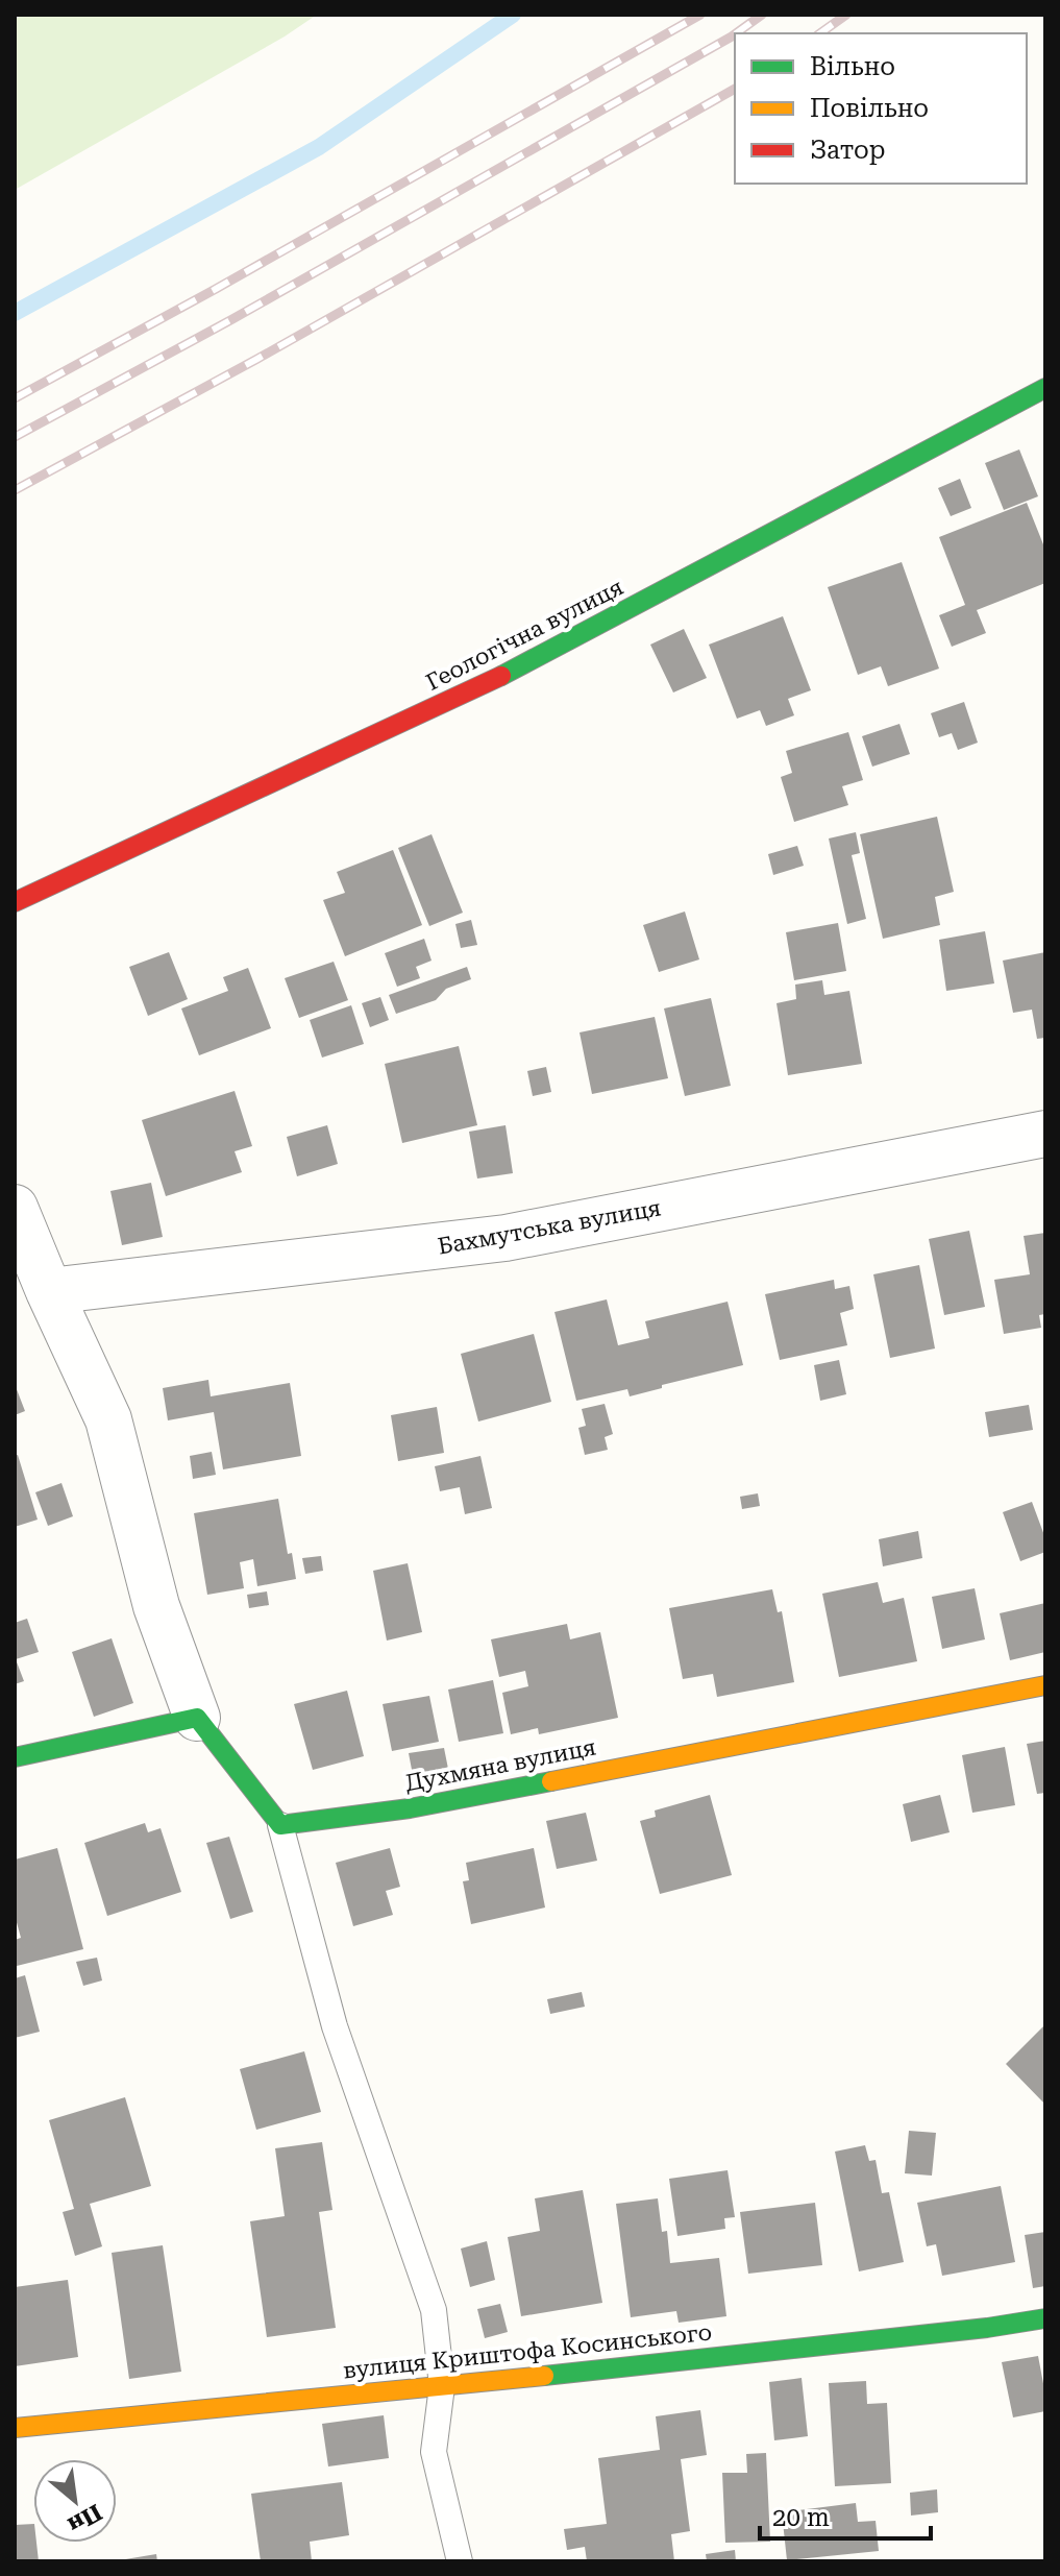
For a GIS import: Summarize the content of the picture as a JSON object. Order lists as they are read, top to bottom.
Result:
{
  "streets": {
    "street": [
      "Геологічна вулиця",
      "Бахмутська вулиця",
      "Духмяна вулиця",
      "вулиця Криштофа Косинського"
    ]
  },
  "legend": ["Вільно", "Повільно", "Затор"],
  "scale_bar": "20 m",
  "north": "bottom right"
}
